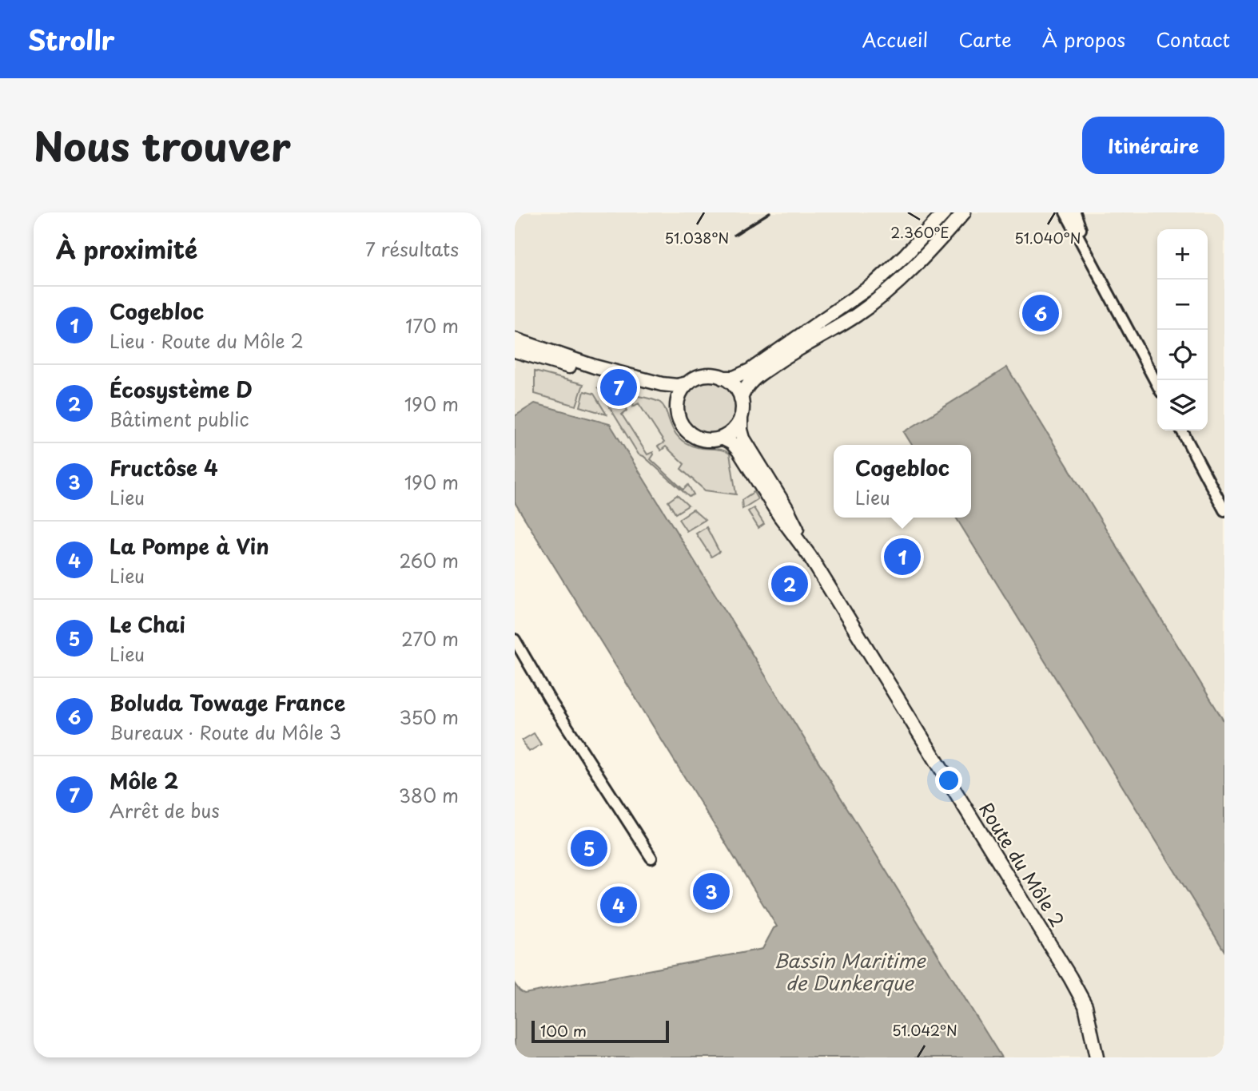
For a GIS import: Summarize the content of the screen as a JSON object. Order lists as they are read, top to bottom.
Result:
{
  "streets": {
    "main road": ["Route du Môle 2"]
  },
  "water": ["Bassin Maritime de Dunkerque"],
  "scale_bar": "100 m",
  "page": {
    "header": "Strollr",
    "nav": [
      "Accueil",
      "Carte",
      "À propos",
      "Contact"
    ],
    "title": "Nous trouver",
    "buttons": "Itinéraire",
    "heading": ["À proximité", "7 résultats"],
    "map_buttons": ["+", "−"],
    "list": [
      {
        "mark": "1",
        "name": "Cogebloc",
        "note": "Lieu · Route du Môle 2",
        "value": "170 m"
      },
      {
        "mark": "2",
        "name": "Écosystème D",
        "note": "Bâtiment public",
        "value": "190 m"
      },
      {
        "mark": "3",
        "name": "Fructôse 4",
        "note": "Lieu",
        "value": "190 m"
      },
      {
        "mark": "4",
        "name": "La Pompe à Vin",
        "note": "Lieu",
        "value": "260 m"
      },
      {
        "mark": "5",
        "name": "Le Chai",
        "note": "Lieu",
        "value": "270 m"
      },
      {
        "mark": "6",
        "name": "Boluda Towage France",
        "note": "Bureaux · Route du Môle 3",
        "value": "350 m"
      },
      {
        "mark": "7",
        "name": "Môle 2",
        "note": "Arrêt de bus",
        "value": "380 m"
      }
    ],
    "pins": [
      "6",
      "7",
      "1",
      "2",
      "5",
      "3",
      "4"
    ],
    "popup": ["Cogebloc", "Lieu"],
    "scale": "100 m"
  },
  "coordinates": [
    "2.360°E",
    "51.038°N",
    "51.040°N",
    "51.042°N"
  ]
}
